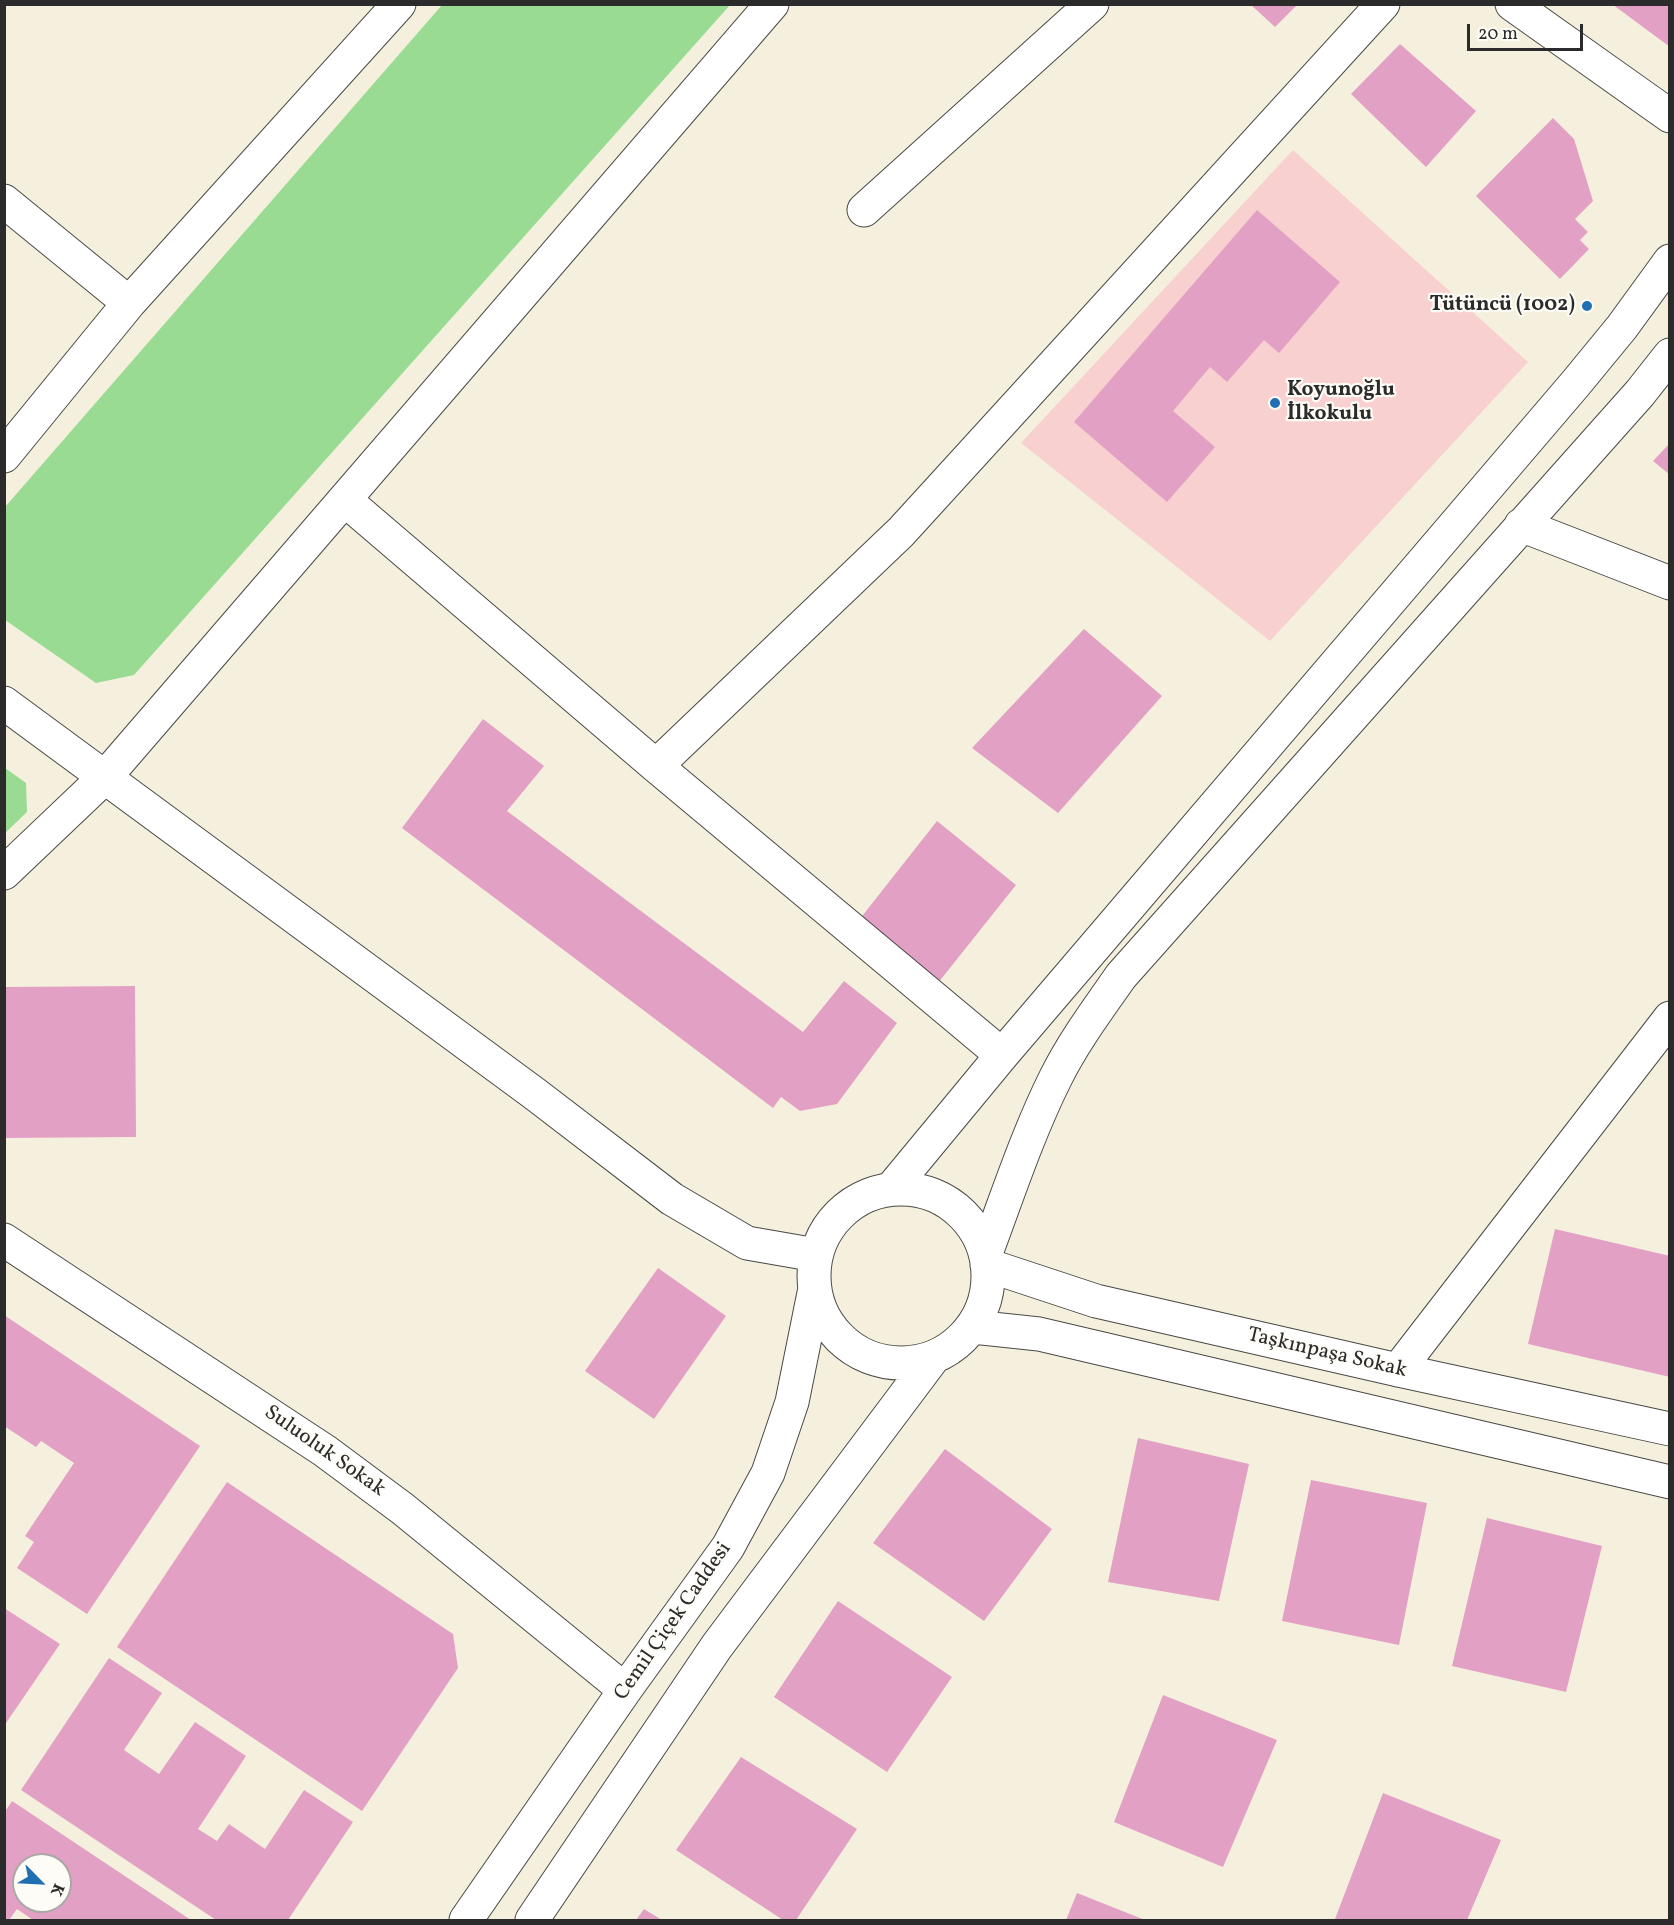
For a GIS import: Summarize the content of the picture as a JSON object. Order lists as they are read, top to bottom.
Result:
{
  "streets": {
    "street": ["Taşkınpaşa Sokak", "Suluoluk Sokak", "Cemil Çiçek Caddesi"]
  },
  "crossings": [
    ["Taşkınpaşa Sokak", "Cemil Çiçek Caddesi"],
    ["Suluoluk Sokak", "Cemil Çiçek Caddesi"]
  ],
  "places": ["Tütüncü (1002)", "Koyunoğlu İlkokulu"],
  "scale_bar": "20 m",
  "north": "bottom right"
}
